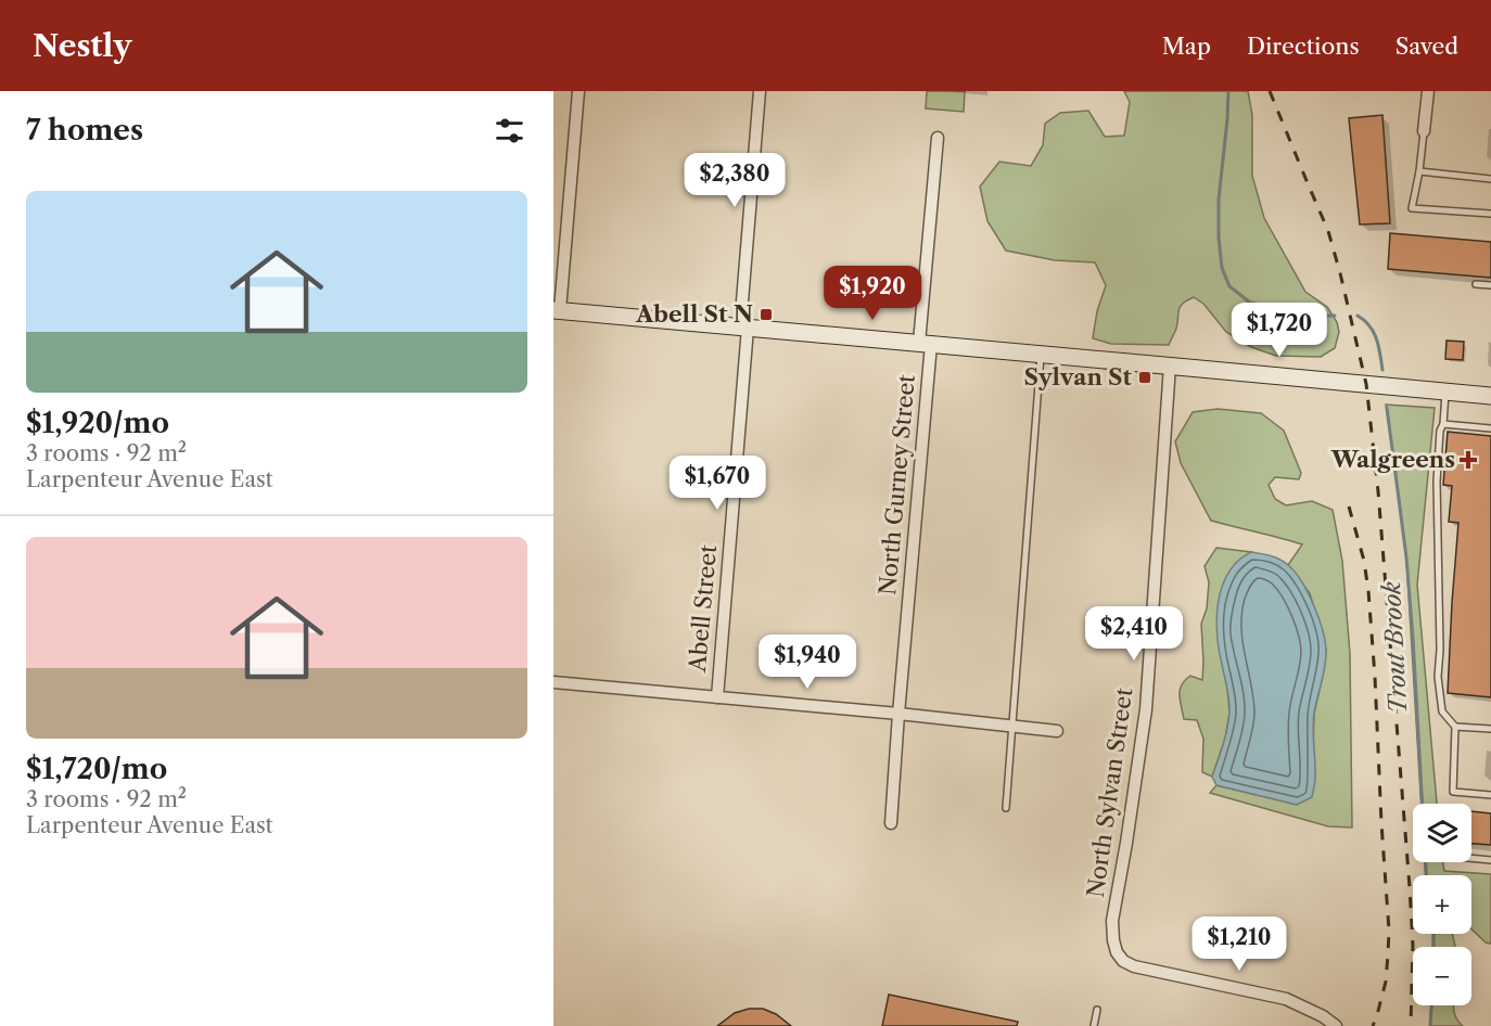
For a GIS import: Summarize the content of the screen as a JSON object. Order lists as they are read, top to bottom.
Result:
{
  "streets": {
    "street": ["North Gurney Street", "Abell Street", "North Sylvan Street"]
  },
  "water": ["Trout Brook"],
  "places": {
    "transit": ["Abell St N", "Sylvan St"],
    "health": ["Walgreens"]
  },
  "page": {
    "header": "Nestly",
    "nav": ["Map", "Directions", "Saved"],
    "heading": "7 homes",
    "price": [
      "$2,380",
      "$1,920",
      "$1,720",
      "$1,670",
      "$2,410",
      "$1,940",
      "$1,210"
    ],
    "list": [
      {
        "name": "$1,920/mo",
        "note": "3 rooms · 92 m² · Larpenteur Avenue East"
      },
      {
        "name": "$1,720/mo",
        "note": "3 rooms · 92 m² · Larpenteur Avenue East"
      }
    ],
    "map_buttons": ["+", "−"]
  }
}
